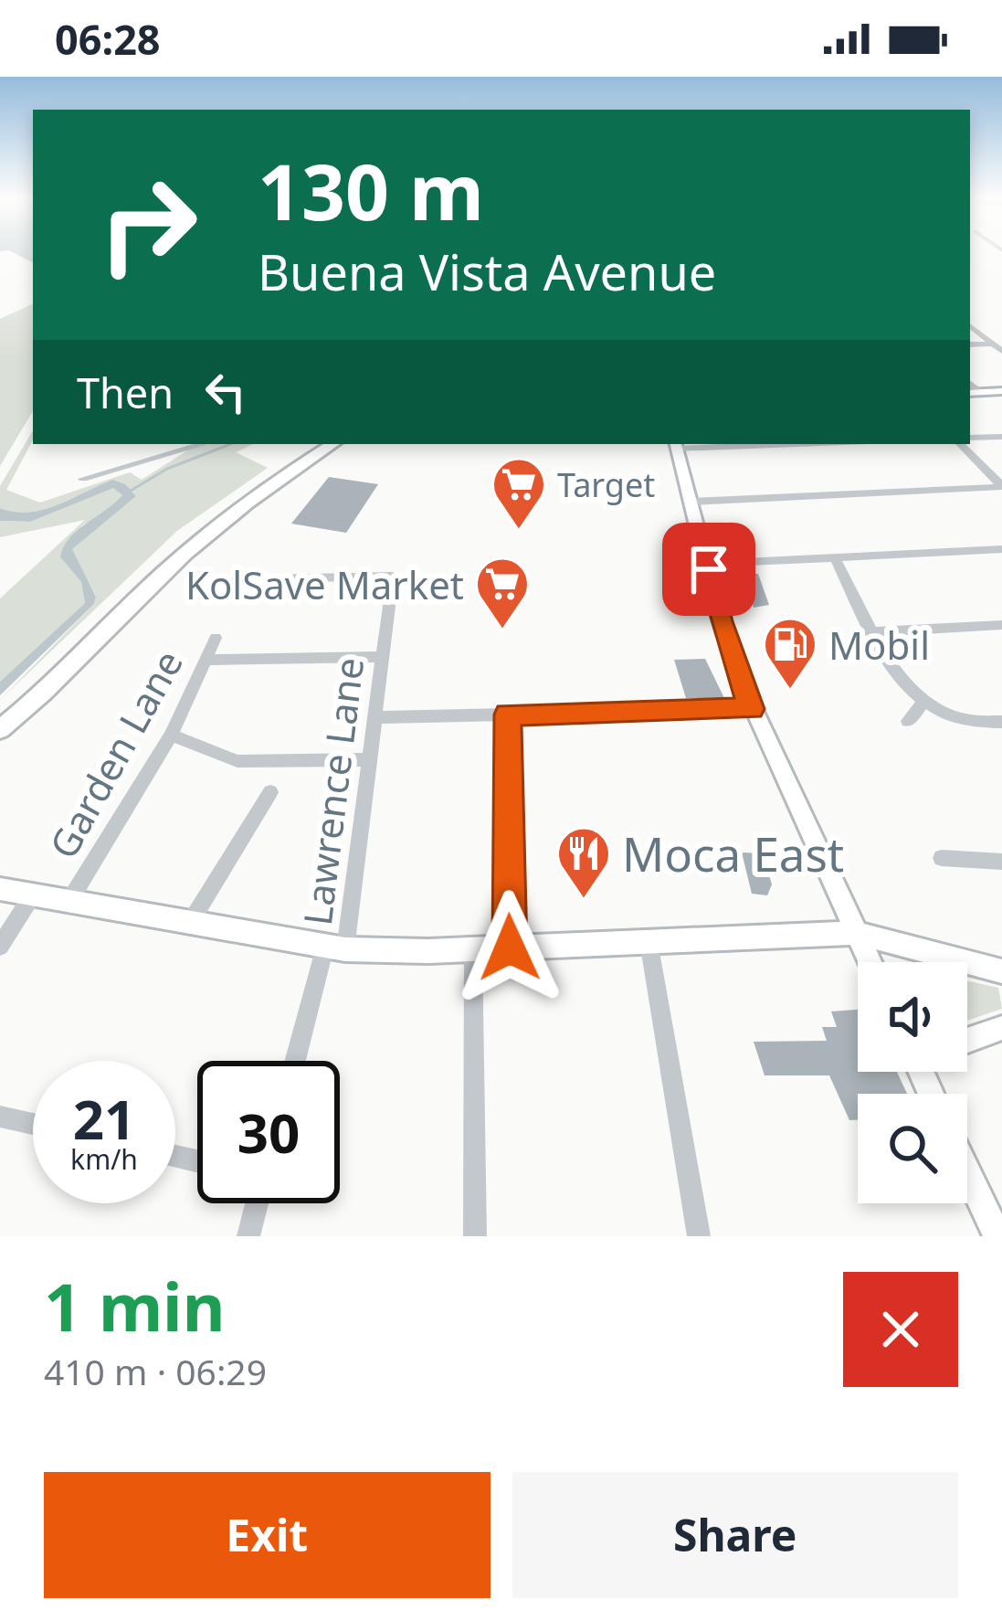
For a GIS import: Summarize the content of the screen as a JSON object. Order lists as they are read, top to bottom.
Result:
{
  "streets": {
    "street": ["Garden Lane", "Lawrence Lane"]
  },
  "places": {
    "supermarket": ["Target", "KolSave Market"],
    "fuel station": ["Mobil"],
    "restaurant": ["Moca East"]
  },
  "page": {
    "status": "06:28",
    "turn": ["130 m", "Buena Vista Avenue"],
    "then": "Then",
    "speed": "21 km/h",
    "limit": "30",
    "heading": ["1 min", "410 m · 06:29"],
    "buttons": ["Exit", "Share"]
  }
}
